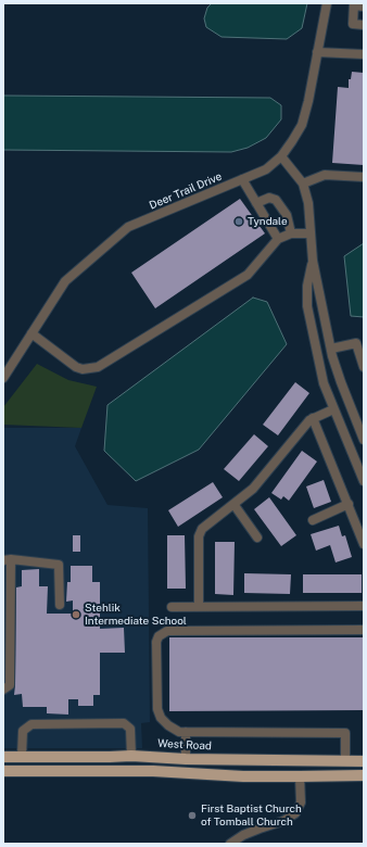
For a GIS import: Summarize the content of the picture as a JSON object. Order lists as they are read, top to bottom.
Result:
{
  "streets": {
    "main road": ["West Road"],
    "street": ["Deer Trail Drive"]
  },
  "places": ["Tyndale", "Stehlik Intermediate School", "First Baptist Church of Tomball Church"]
}
